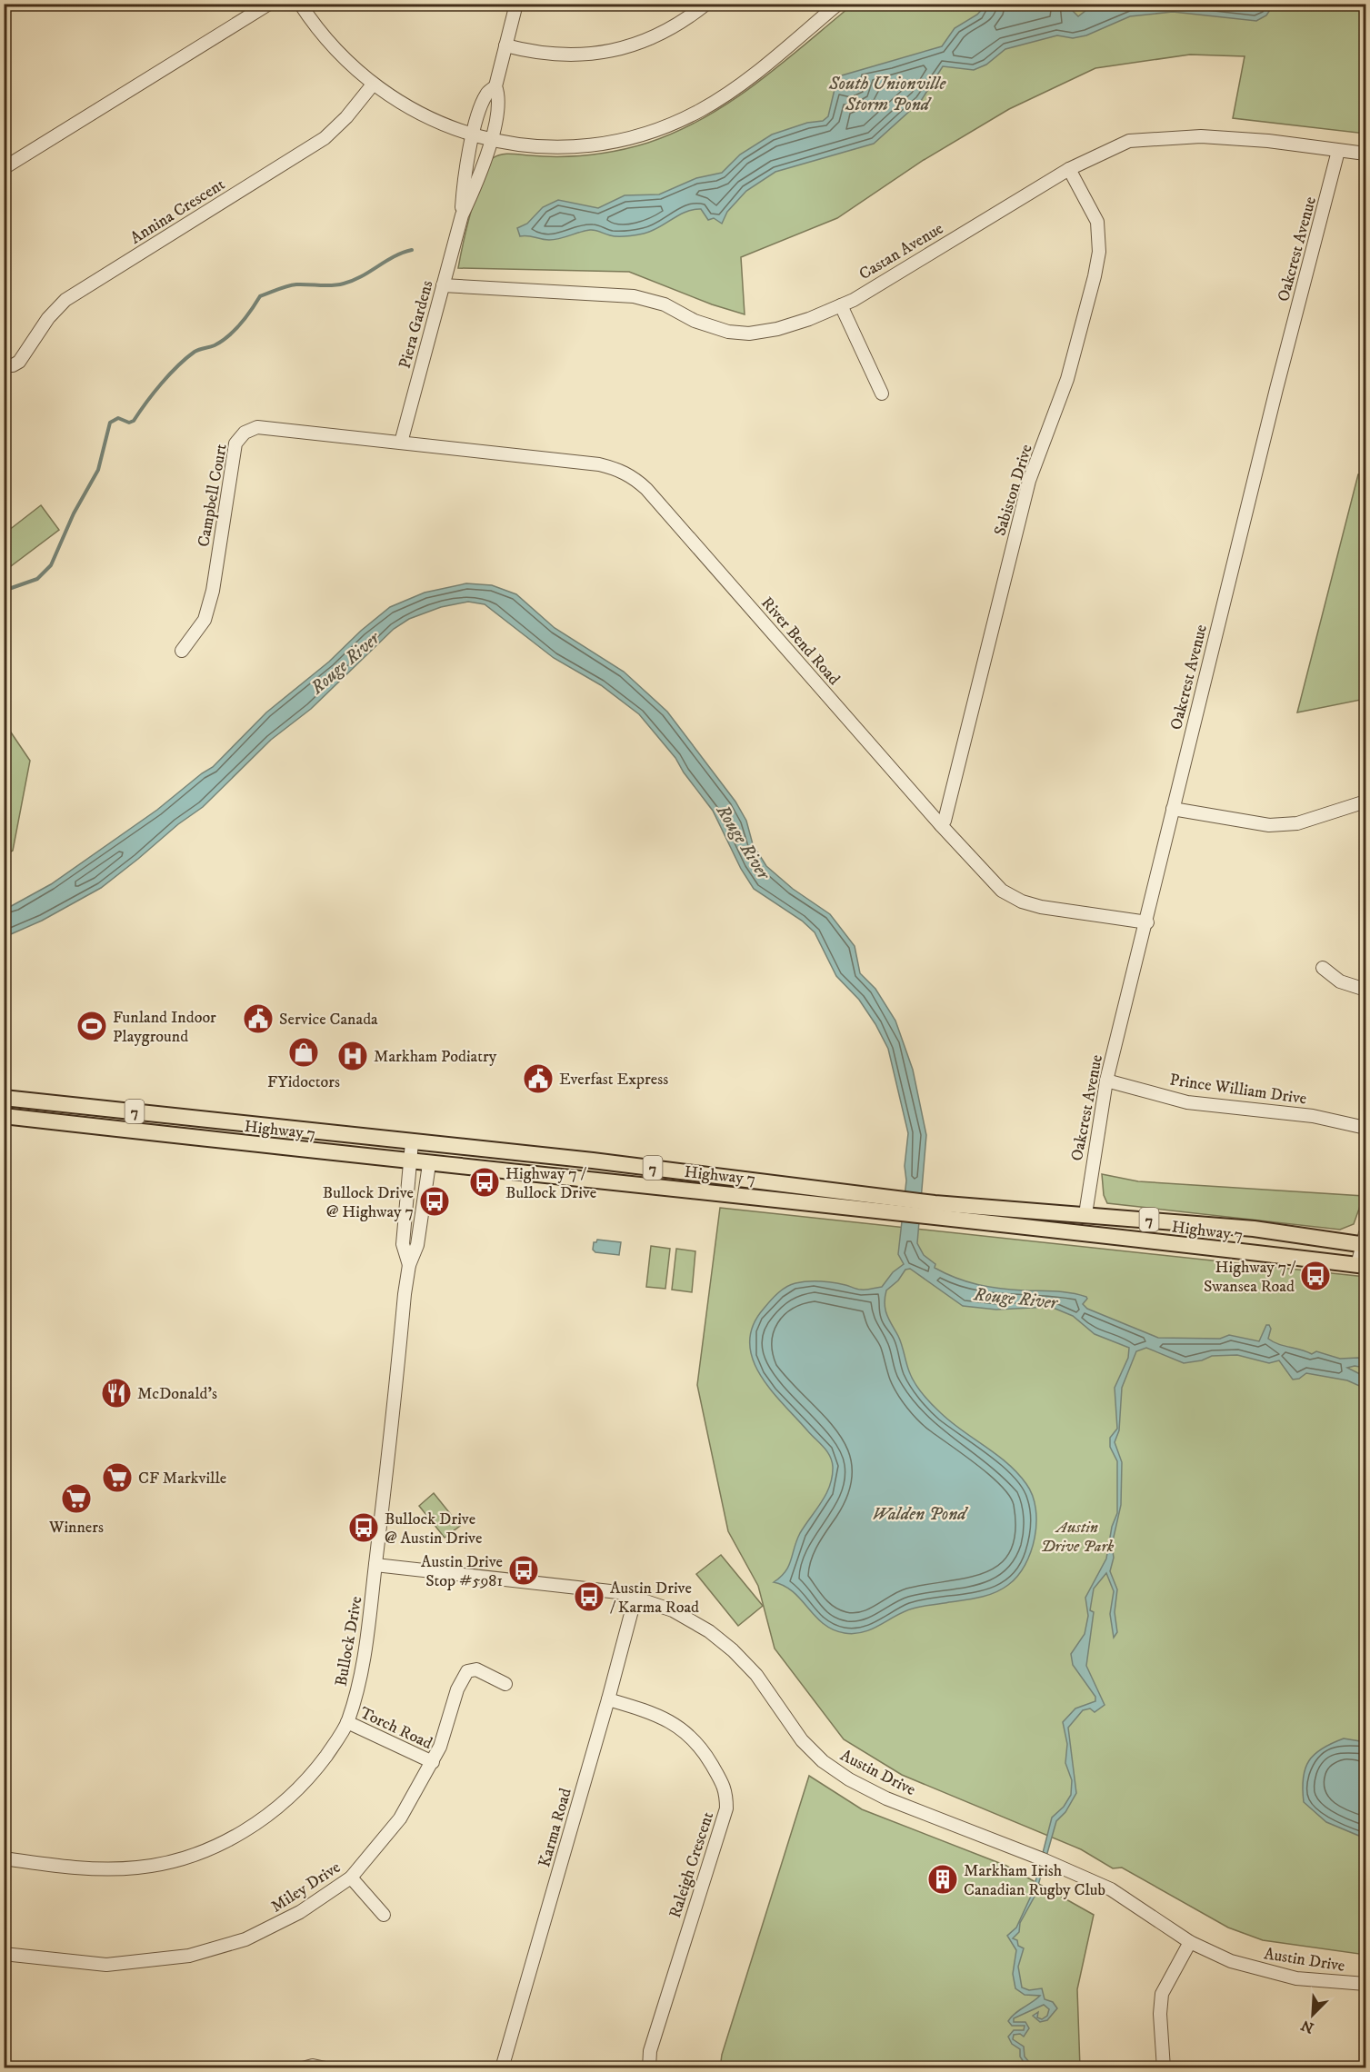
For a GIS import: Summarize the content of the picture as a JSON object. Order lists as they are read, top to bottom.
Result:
{
  "streets": {
    "main road": ["7", "Highway 7"],
    "street": [
      "Annina Crescent",
      "Oakcrest Avenue",
      "Castan Avenue",
      "Piera Gardens",
      "Sabiston Drive",
      "Campbell Court",
      "River Bend Road",
      "Prince William Drive",
      "Bullock Drive",
      "Torch Road",
      "Austin Drive",
      "Karma Road",
      "Raleigh Crescent",
      "Miley Drive"
    ]
  },
  "crossings": [
    ["Oakcrest Avenue", "Castan Avenue"],
    ["Oakcrest Avenue", "River Bend Road"],
    ["Oakcrest Avenue", "Prince William Drive"],
    ["Oakcrest Avenue", "Highway 7"],
    ["Castan Avenue", "Piera Gardens"],
    ["Castan Avenue", "Sabiston Drive"],
    ["Piera Gardens", "Campbell Court"],
    ["Piera Gardens", "River Bend Road"],
    ["Sabiston Drive", "River Bend Road"],
    ["Campbell Court", "River Bend Road"],
    ["Highway 7", "Bullock Drive"],
    ["Bullock Drive", "Torch Road"],
    ["Bullock Drive", "Austin Drive"],
    ["Torch Road", "Miley Drive"],
    ["Austin Drive", "Karma Road"],
    ["Karma Road", "Raleigh Crescent"]
  ],
  "water": ["South Unionville Storm Pond", "Rouge River", "Walden Pond"],
  "parks": ["Austin Drive Park"],
  "places": {
    "public building": ["Service Canada", "Everfast Express"],
    "sports": ["Funland Indoor Playground"],
    "shop": ["FYidoctors"],
    "hospital": ["Markham Podiatry"],
    "bus stop": [
      "Highway 7 / Bullock Drive",
      "Bullock Drive @ Highway 7",
      "Highway 7 / Swansea Road",
      "Bullock Drive @ Austin Drive",
      "Austin Drive Stop #5981",
      "Austin Drive / Karma Road"
    ],
    "restaurant": ["McDonald's"],
    "supermarket": ["CF Markville", "Winners"],
    "building": ["Markham Irish Canadian Rugby Club"]
  },
  "north": "bottom left"
}
